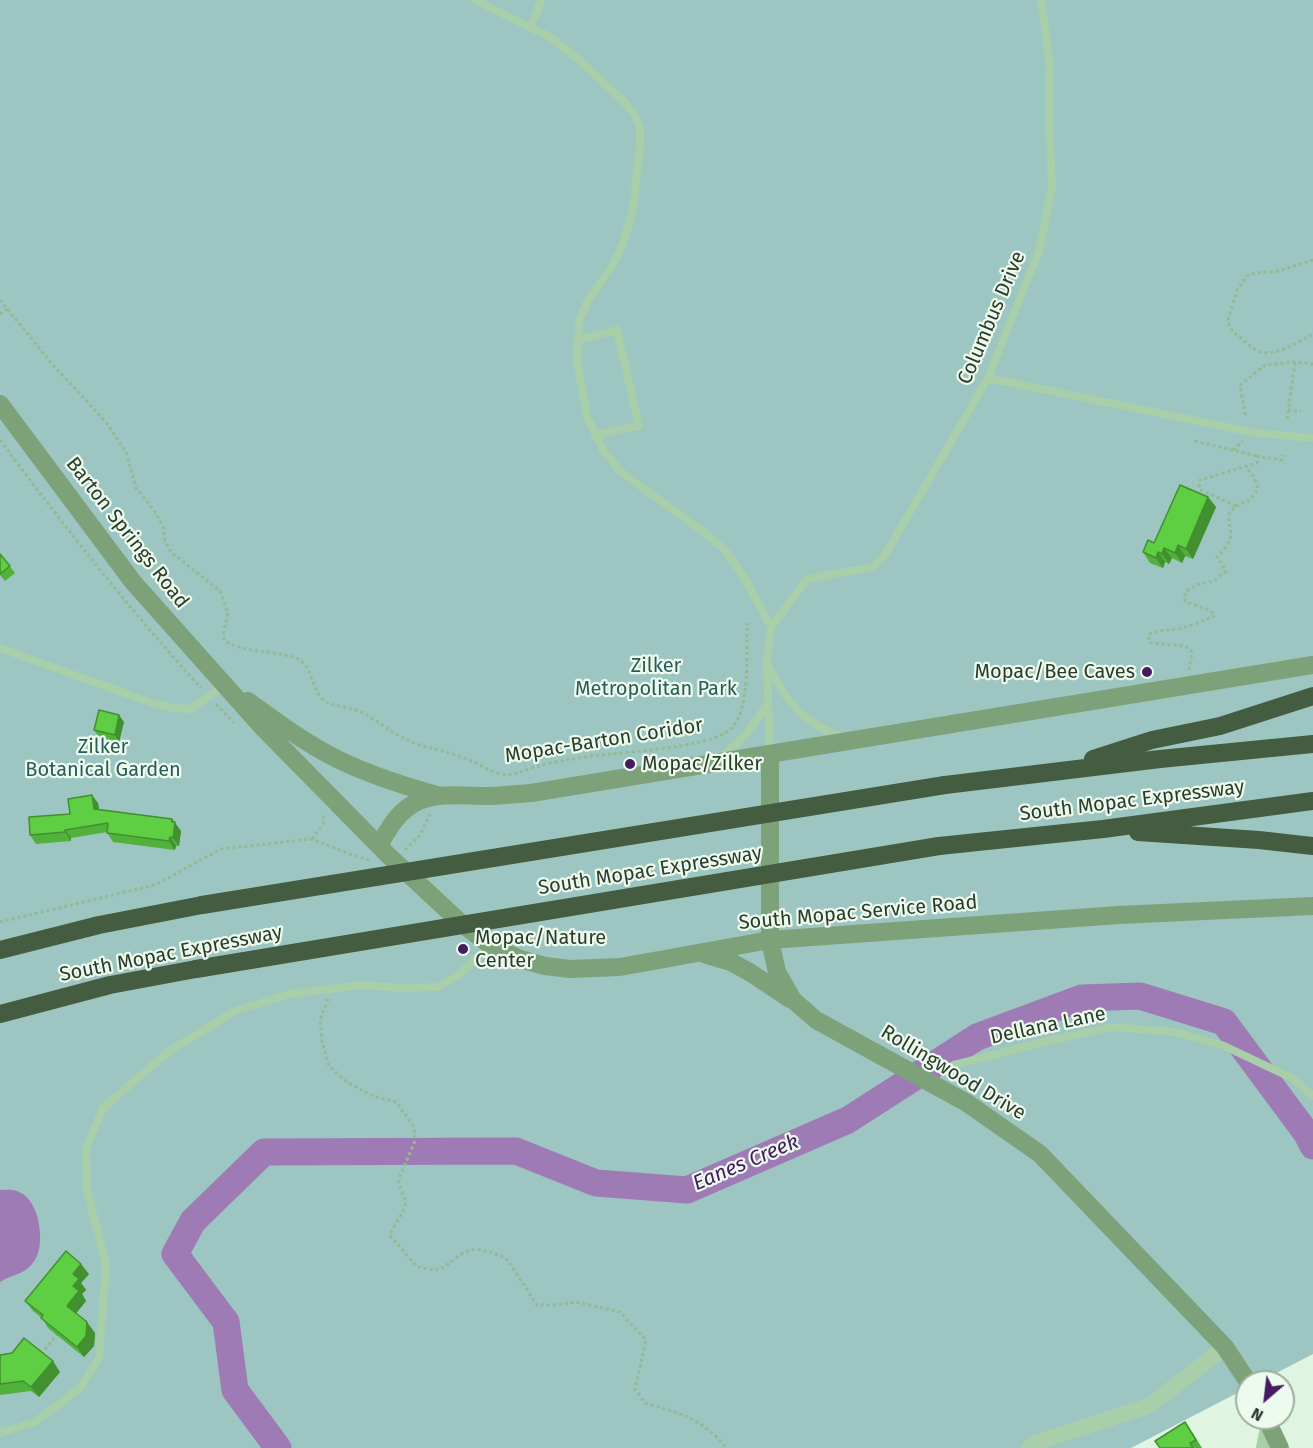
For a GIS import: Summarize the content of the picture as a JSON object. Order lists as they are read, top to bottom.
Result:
{
  "streets": {
    "highway": ["South Mopac Expressway"],
    "main road": ["Barton Springs Road", "South Mopac Service Road", "Rollingwood Drive"],
    "lane": ["Columbus Drive", "Dellana Lane"],
    "path": ["Mopac-Barton Coridor"]
  },
  "crossings": [
    ["Barton Springs Road", "South Mopac Service Road"],
    ["South Mopac Service Road", "Rollingwood Drive"]
  ],
  "water": ["Eanes Creek"],
  "parks": ["Zilker Metropolitan Park", "Zilker Botanical Garden"],
  "places": ["Mopac/Bee Caves", "Mopac/Zilker", "Mopac/Nature Center"],
  "north": "bottom left"
}
